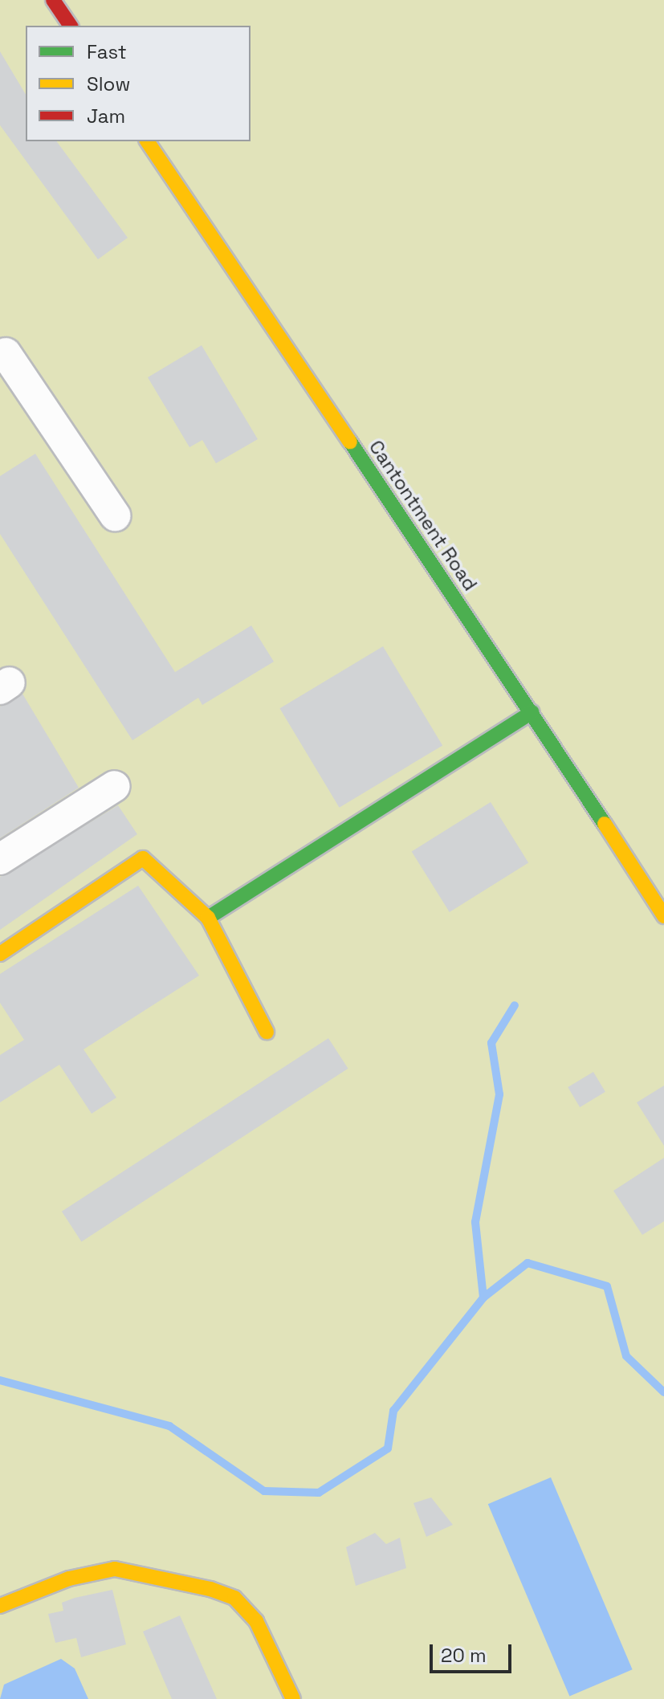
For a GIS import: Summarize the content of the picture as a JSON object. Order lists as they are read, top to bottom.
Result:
{
  "streets": {
    "street": ["Cantontment Road"]
  },
  "legend": ["Fast", "Slow", "Jam"],
  "scale_bar": "20 m"
}
